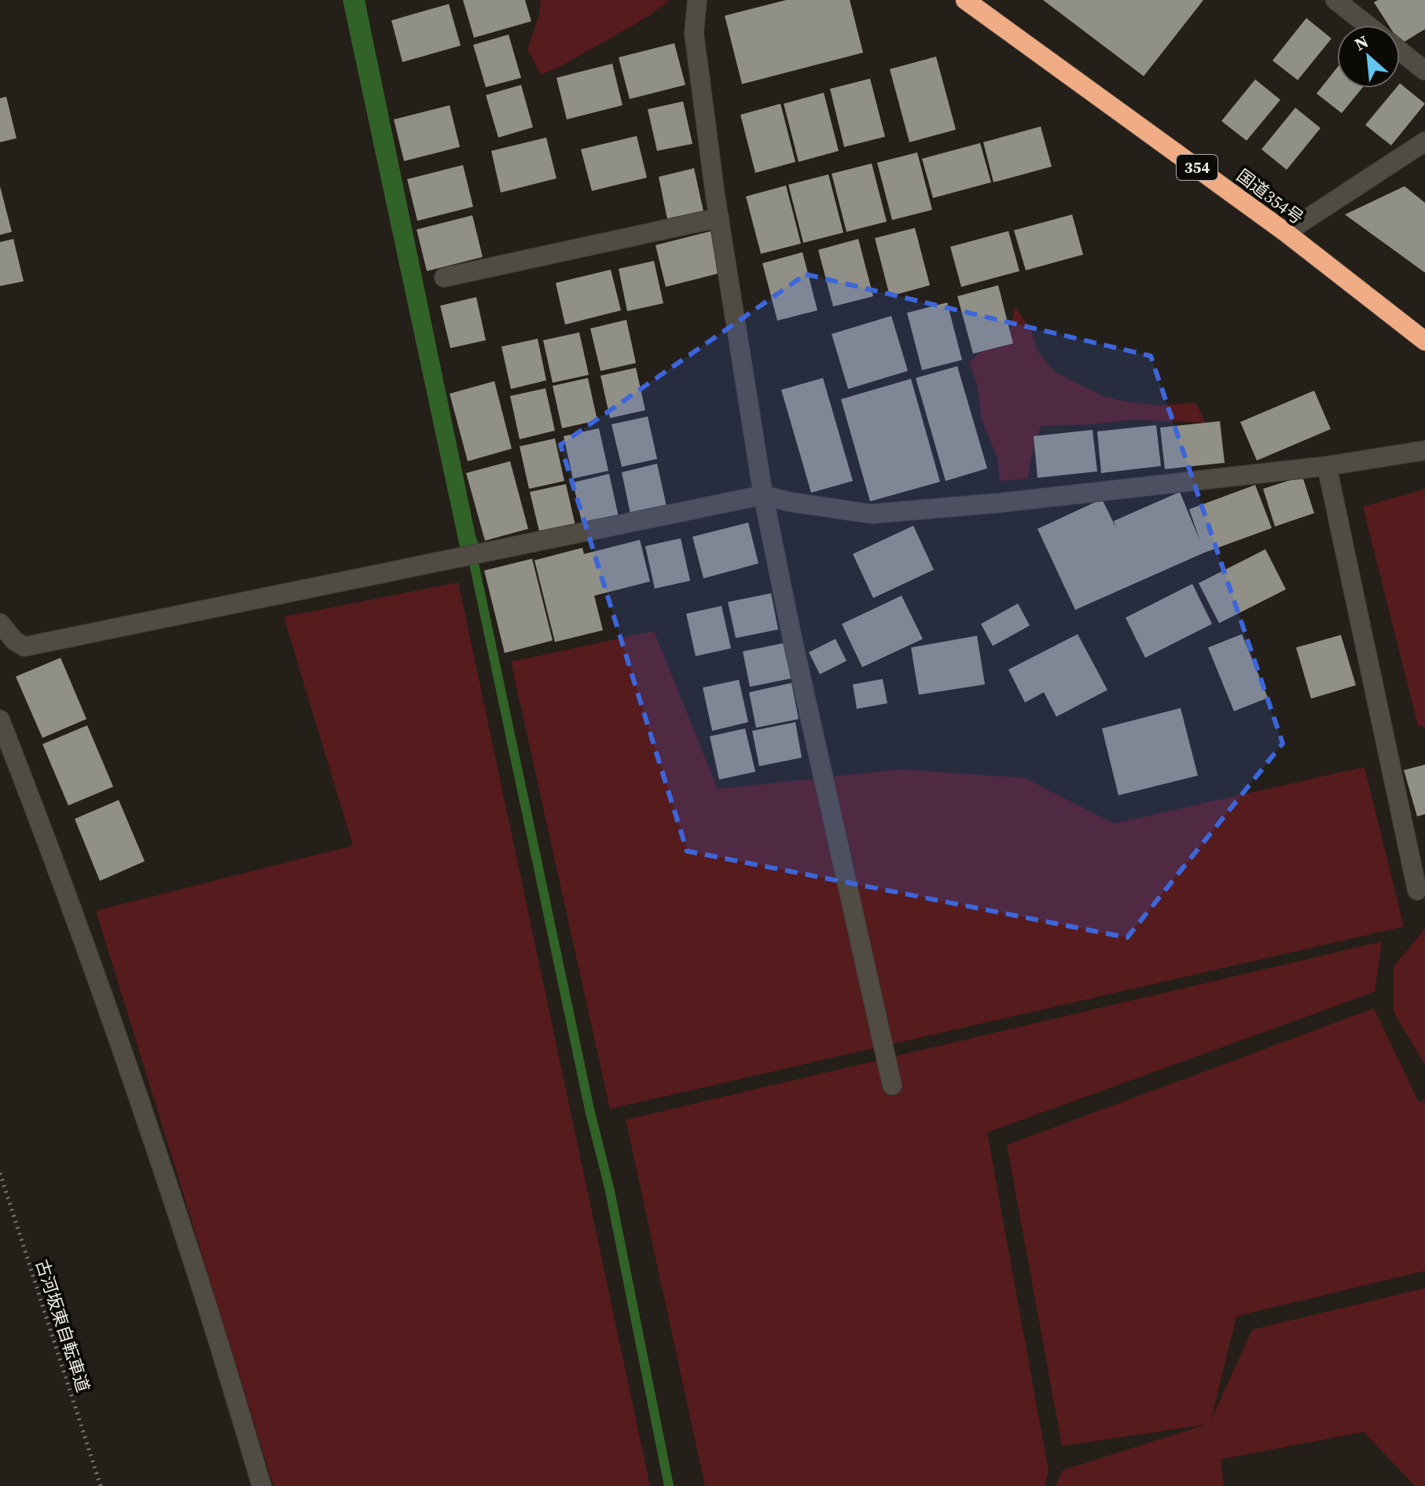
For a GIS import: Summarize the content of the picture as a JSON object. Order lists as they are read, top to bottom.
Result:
{
  "streets": {
    "highway": ["354", "国道354号"],
    "path": ["古河坂東自転車道"]
  },
  "north": "top left"
}
